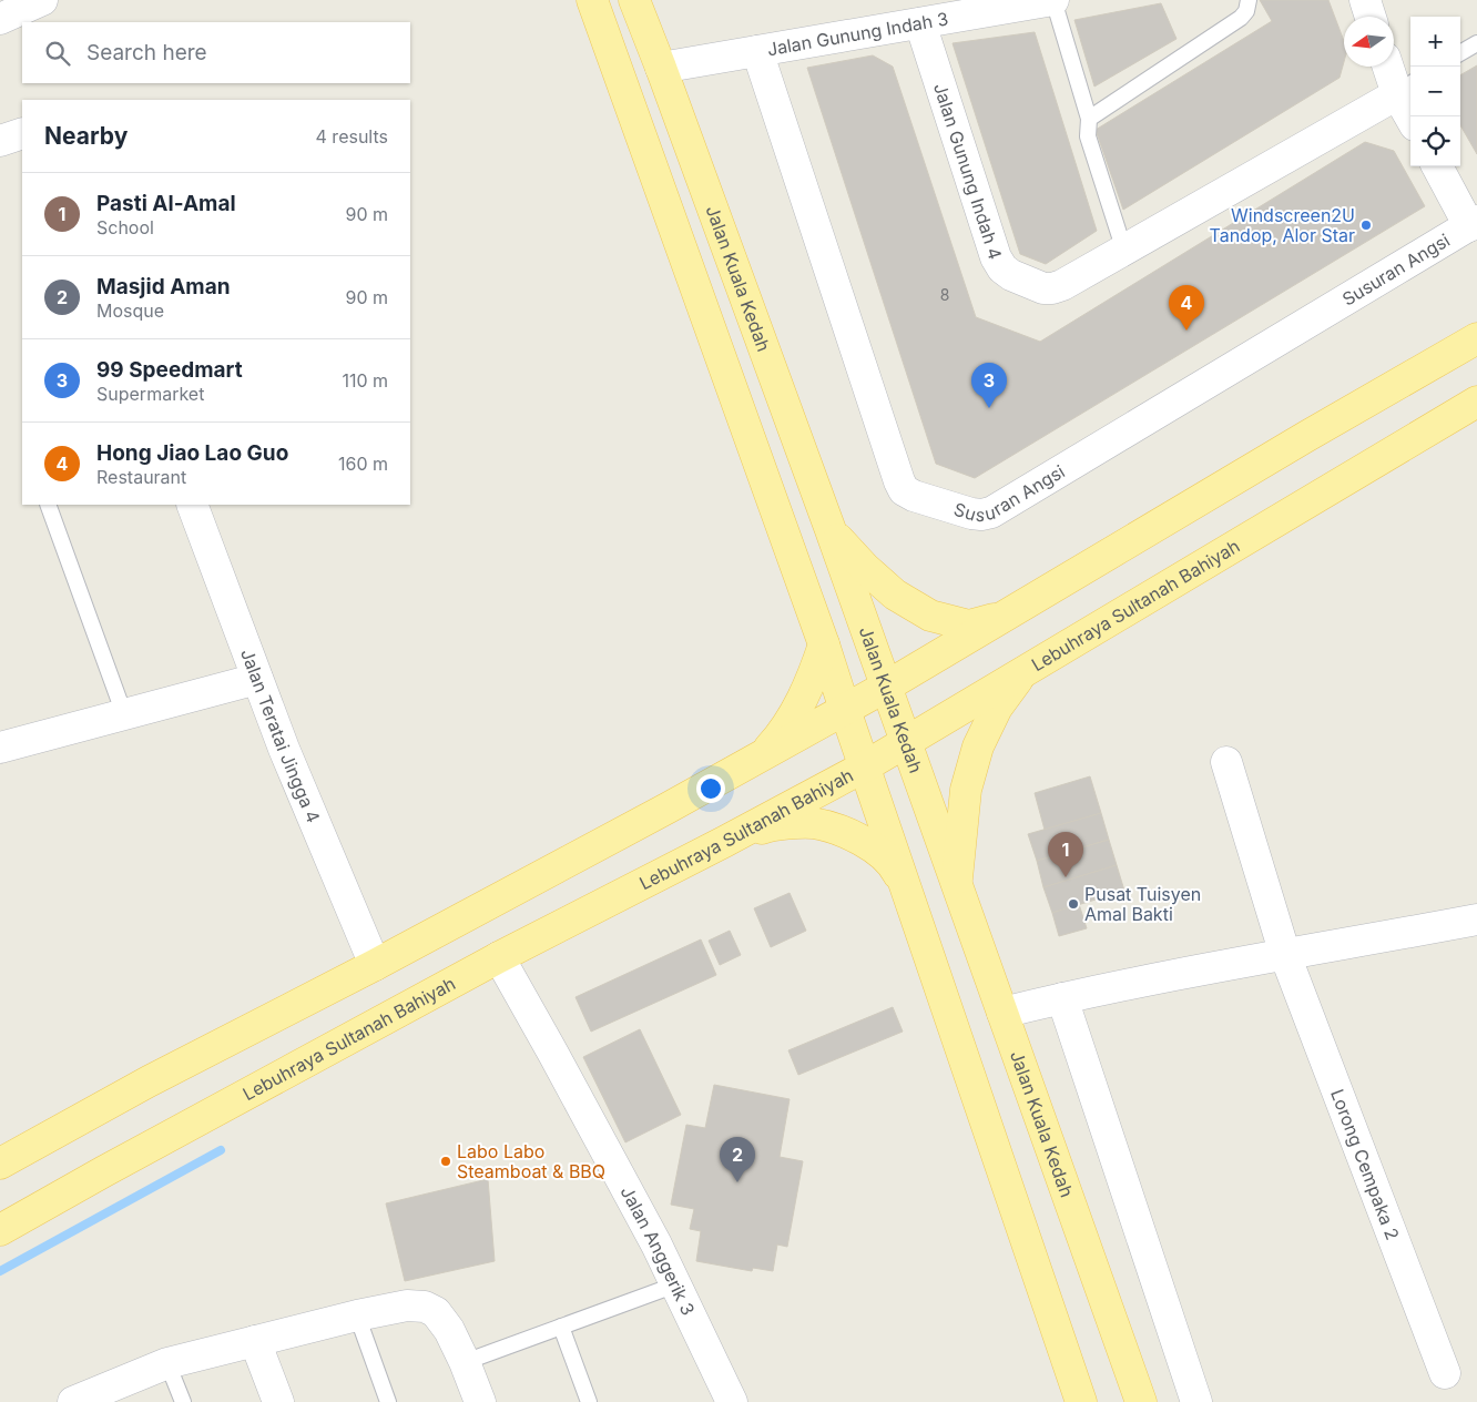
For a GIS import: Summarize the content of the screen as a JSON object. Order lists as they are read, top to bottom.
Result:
{
  "streets": {
    "main road": ["Jalan Kuala Kedah", "Lebuhraya Sultanah Bahiyah"],
    "street": [
      "Jalan Gunung Indah 3",
      "Jalan Gunung Indah 4",
      "Susuran Angsi",
      "Jalan Teratai Jingga 4",
      "Lorong Cempaka 2",
      "Jalan Anggerik 3"
    ]
  },
  "crossings": [
    ["Jalan Gunung Indah 3", "Jalan Gunung Indah 4"],
    ["Jalan Gunung Indah 3", "Susuran Angsi"],
    ["Jalan Gunung Indah 3", "Jalan Kuala Kedah"],
    ["Jalan Kuala Kedah", "Lebuhraya Sultanah Bahiyah"],
    ["Lebuhraya Sultanah Bahiyah", "Jalan Anggerik 3"]
  ],
  "places": ["Windscreen2U Tandop, Alor Star", "Pusat Tuisyen Amal Bakti", "Labo Labo Steamboat & BBQ"],
  "house_numbers": ["8"],
  "north": "left",
  "page": {
    "map_buttons": ["+", "−"],
    "search": "Search here",
    "heading": ["Nearby", "4 results"],
    "list": [
      {
        "mark": "1",
        "name": "Pasti Al-Amal",
        "note": "School",
        "value": "90 m"
      },
      {
        "mark": "2",
        "name": "Masjid Aman",
        "note": "Mosque",
        "value": "90 m"
      },
      {
        "mark": "3",
        "name": "99 Speedmart",
        "note": "Supermarket",
        "value": "110 m"
      },
      {
        "mark": "4",
        "name": "Hong Jiao Lao Guo",
        "note": "Restaurant",
        "value": "160 m"
      }
    ],
    "pins": [
      "4",
      "3",
      "1",
      "2"
    ]
  }
}
